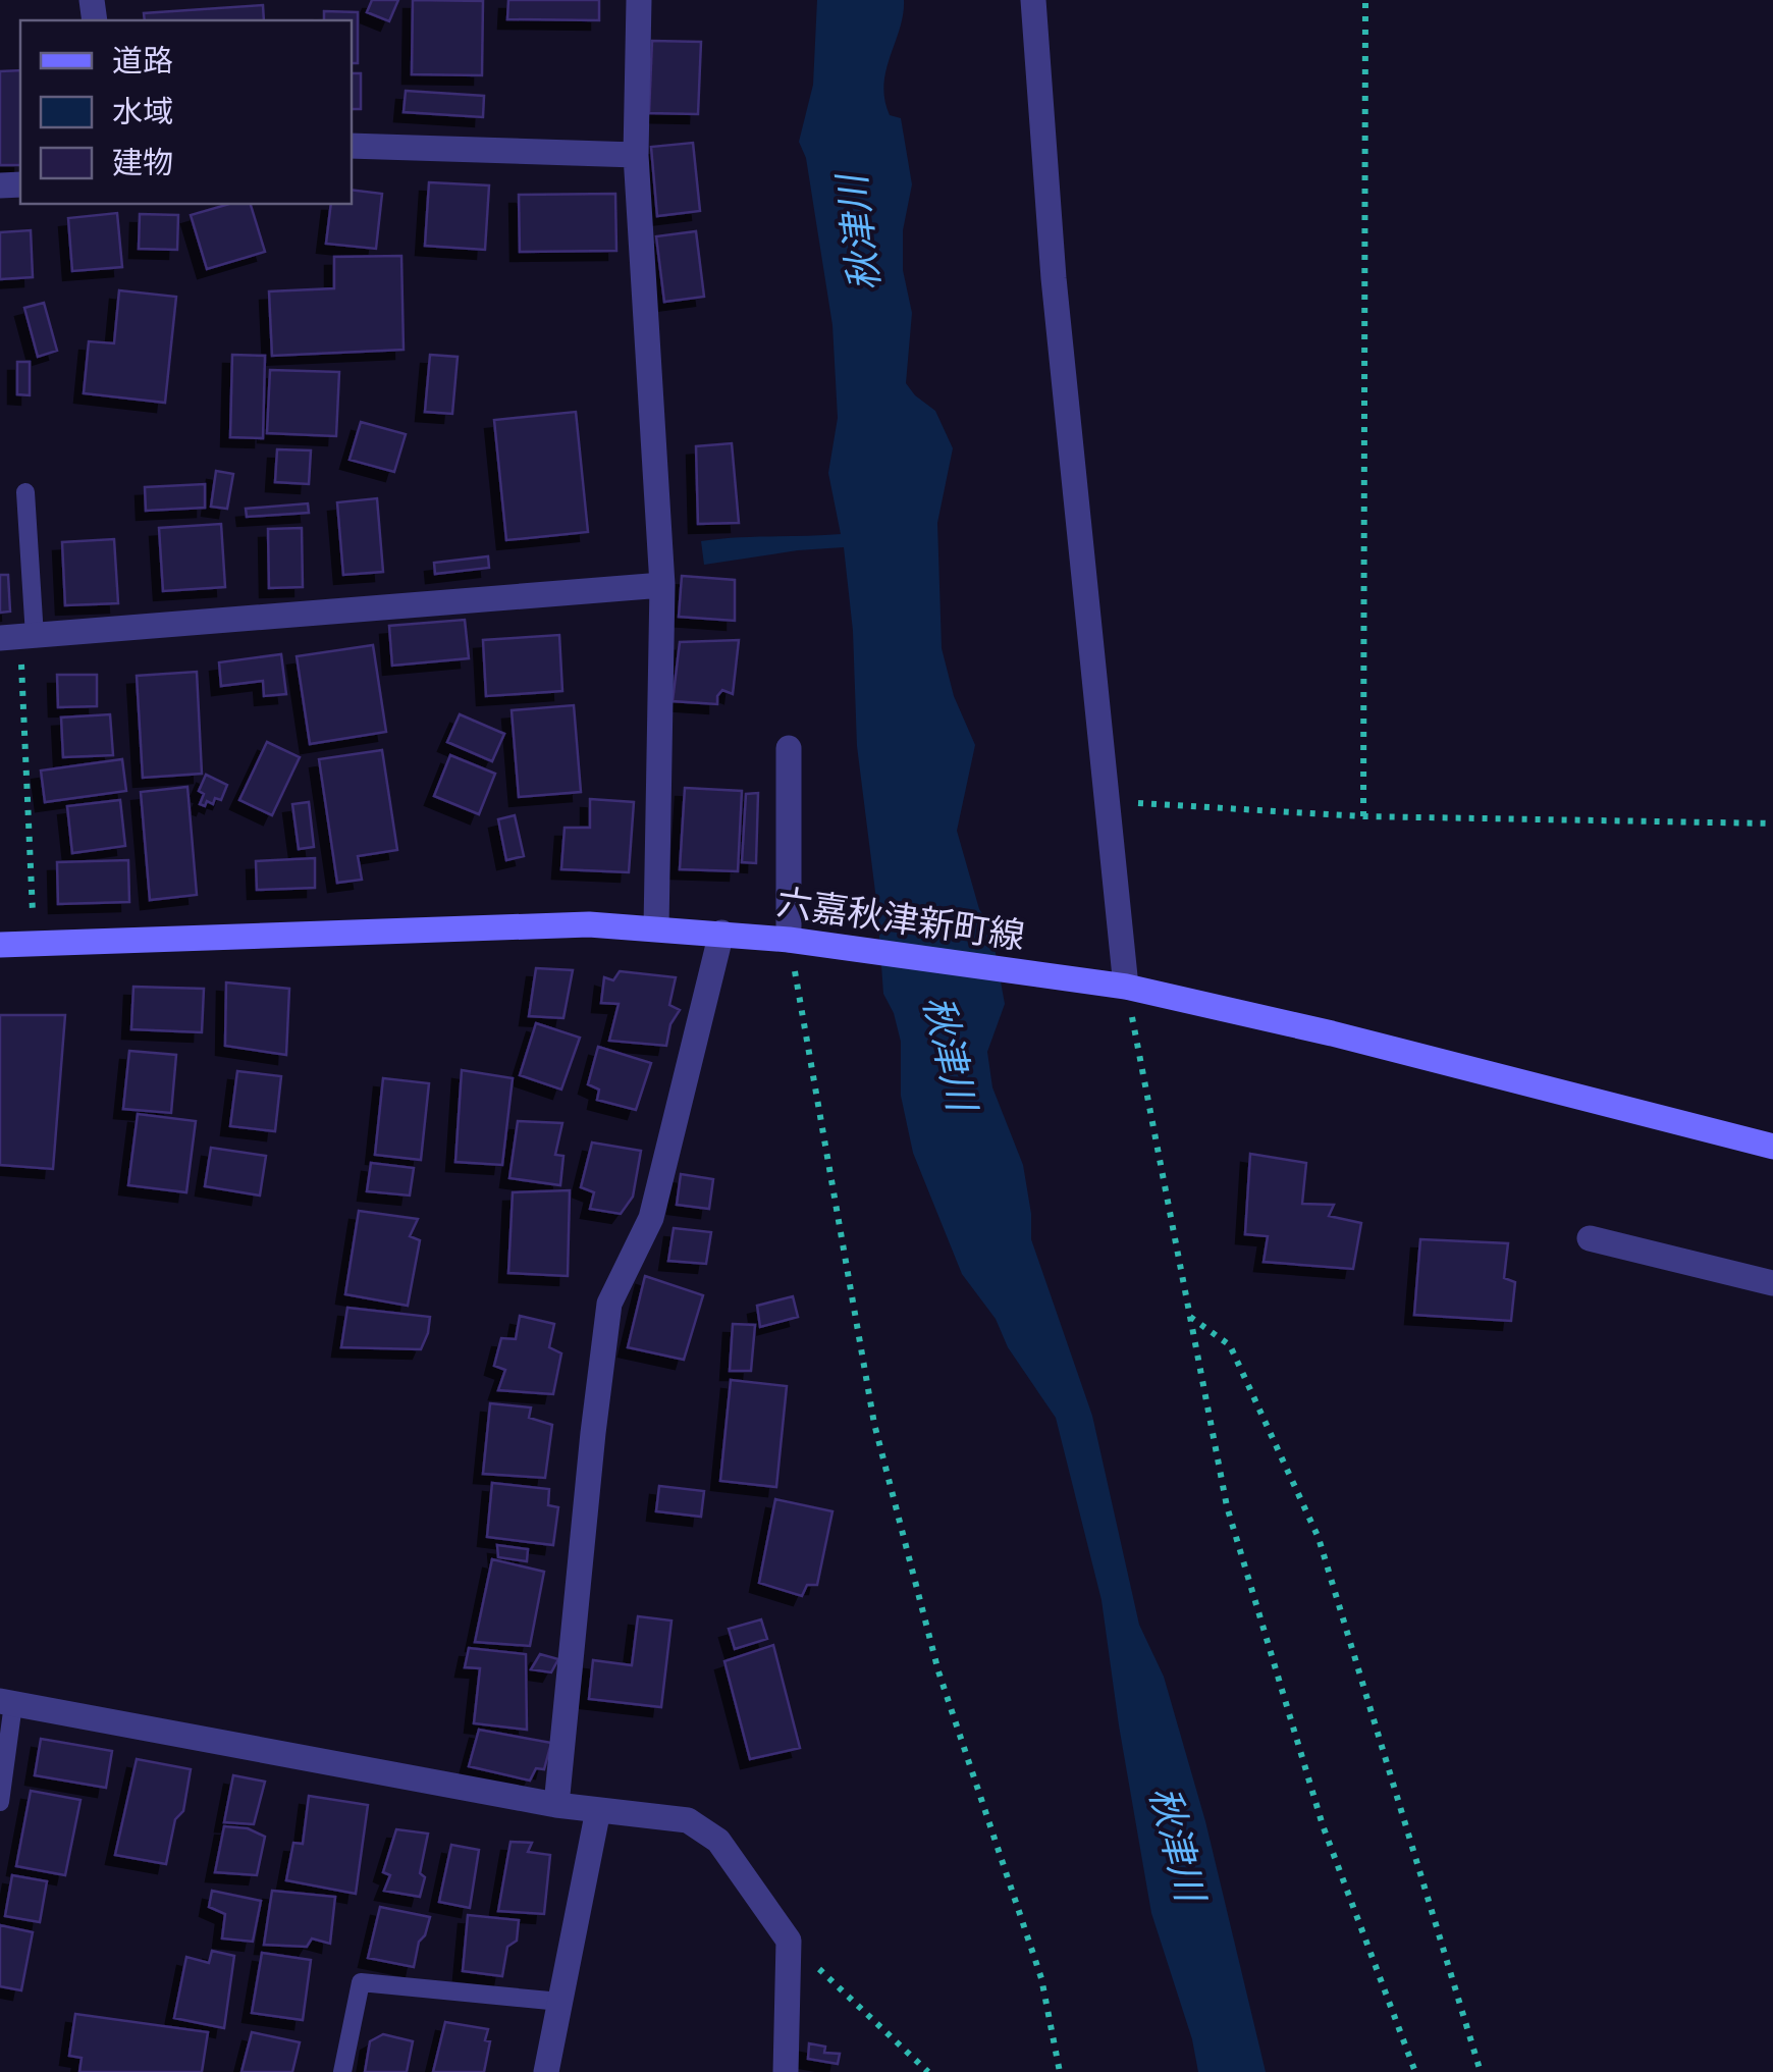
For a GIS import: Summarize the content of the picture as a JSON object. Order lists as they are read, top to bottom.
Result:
{
  "streets": {
    "main road": ["六嘉秋津新町線"]
  },
  "water": ["秋津川"],
  "legend": ["道路", "水域", "建物"]
}
